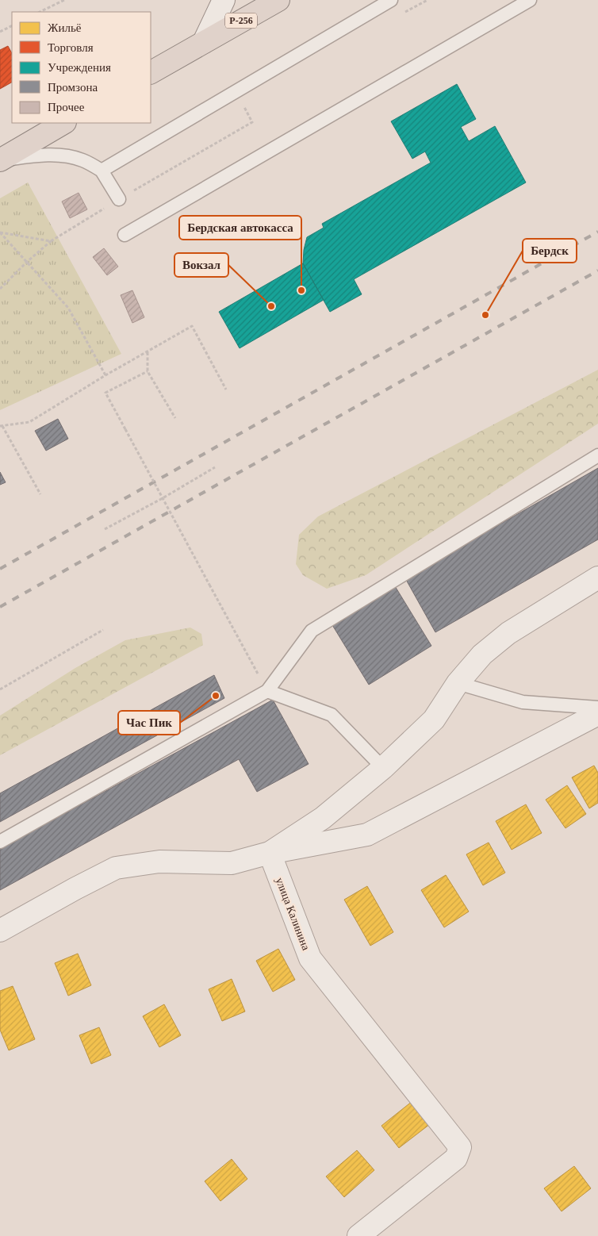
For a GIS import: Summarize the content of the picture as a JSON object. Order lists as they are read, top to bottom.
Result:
{
  "streets": {
    "highway": ["Р-256"],
    "street": ["улица Калинина"]
  },
  "places": [
    "Бердская автокасса",
    "Вокзал",
    "Бердск",
    "Час Пик"
  ],
  "legend": [
    "Жильё",
    "Торговля",
    "Учреждения",
    "Промзона",
    "Прочее"
  ]
}
